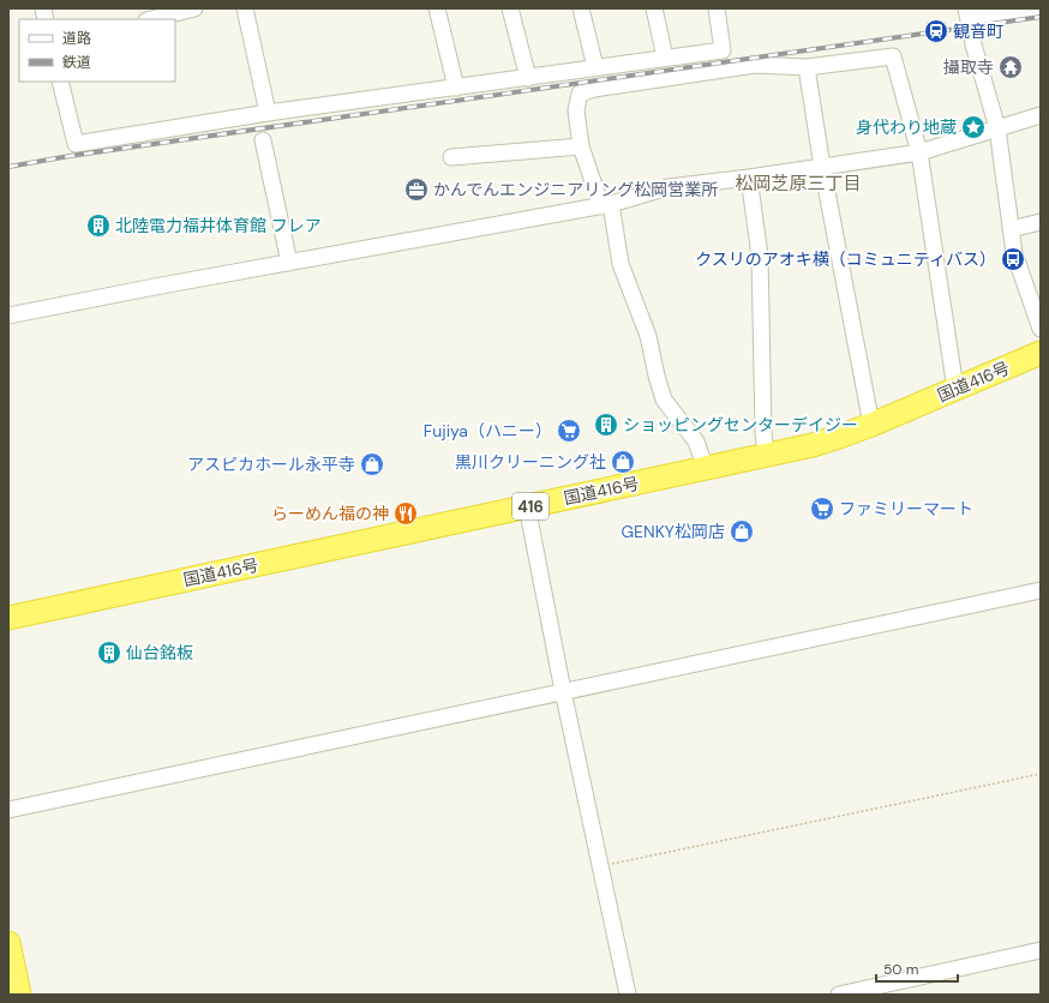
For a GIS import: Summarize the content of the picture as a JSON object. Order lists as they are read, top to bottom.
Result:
{
  "streets": {
    "highway": ["国道416号", "416"]
  },
  "districts": ["松岡芝原三丁目"],
  "places": {
    "station": ["観音町"],
    "temple": ["攝取寺"],
    "place": ["身代わり地蔵"],
    "office": ["かんでんエンジニアリング松岡営業所"],
    "building": ["北陸電力福井体育館 フレア", "ショッピングセンターデイジー", "仙台銘板"],
    "bus stop": ["クスリのアオキ横（コミュニティバス）"],
    "supermarket": ["Fujiya（ハニー）", "ファミリーマート"],
    "shop": ["黒川クリーニング社", "アスピカホール永平寺", "GENKY松岡店"],
    "restaurant": ["らーめん福の神"]
  },
  "legend": ["道路", "鉄道"],
  "scale_bar": "50 m"
}
